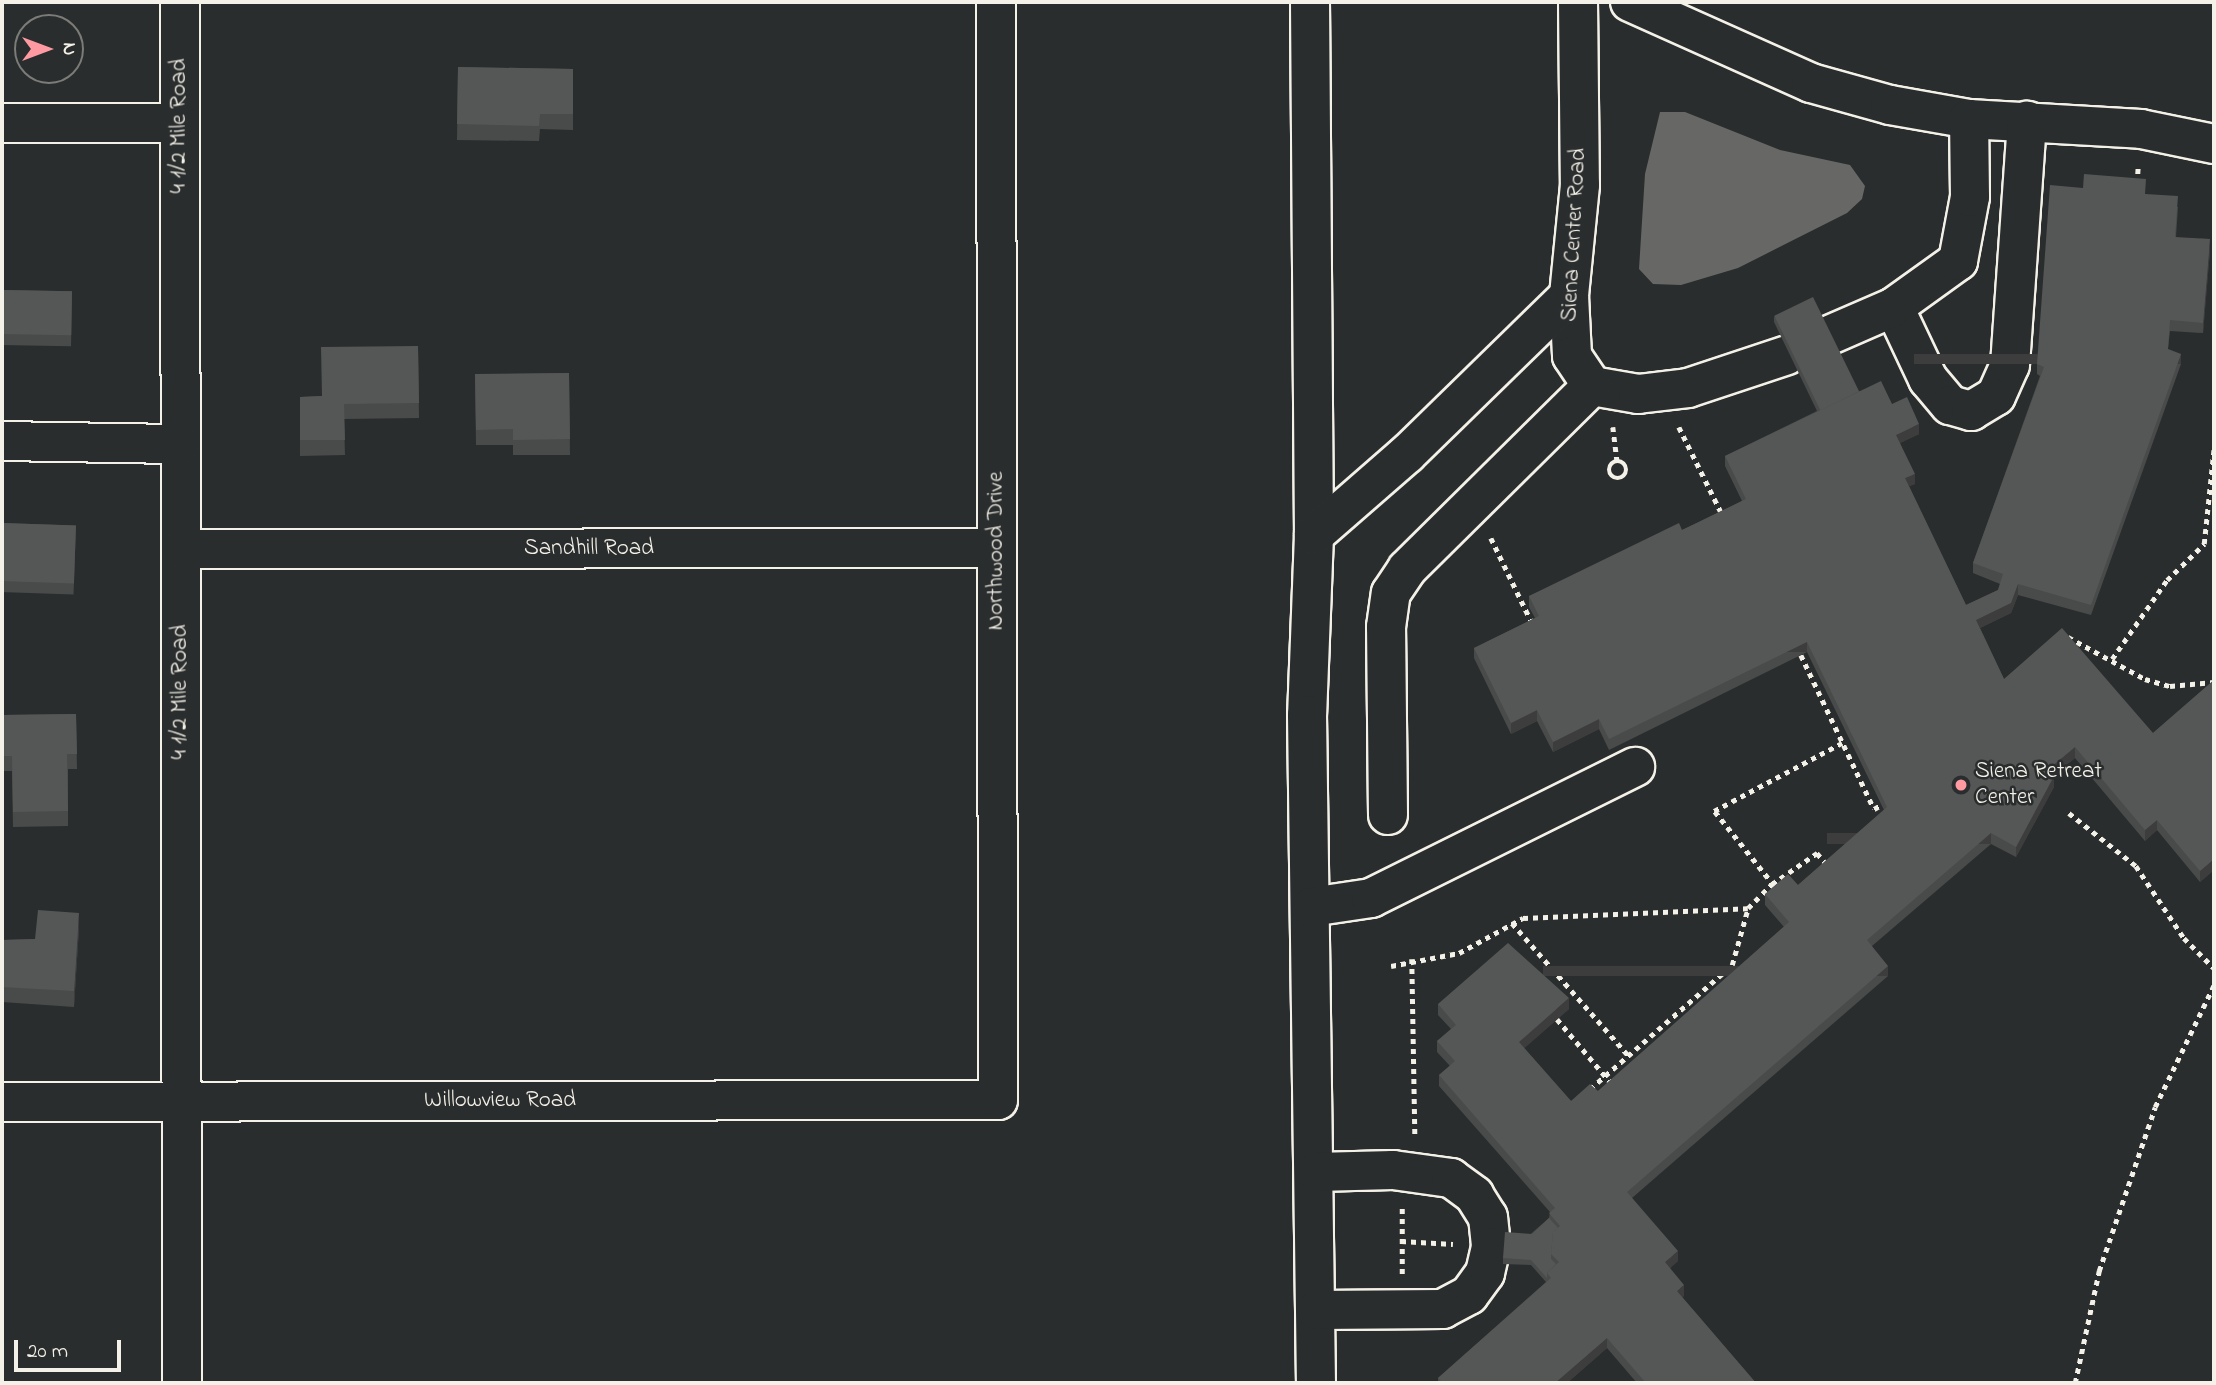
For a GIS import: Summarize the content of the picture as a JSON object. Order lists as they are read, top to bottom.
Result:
{
  "streets": {
    "street": [
      "4 1/2 Mile Road",
      "Siena Center Road",
      "Sandhill Road",
      "Northwood Drive",
      "Willowview Road"
    ]
  },
  "crossings": [
    ["4 1/2 Mile Road", "Sandhill Road"],
    ["4 1/2 Mile Road", "Willowview Road"],
    ["Sandhill Road", "Northwood Drive"],
    ["Northwood Drive", "Willowview Road"]
  ],
  "places": ["Siena Retreat Center"],
  "scale_bar": "20 m",
  "north": "right"
}
